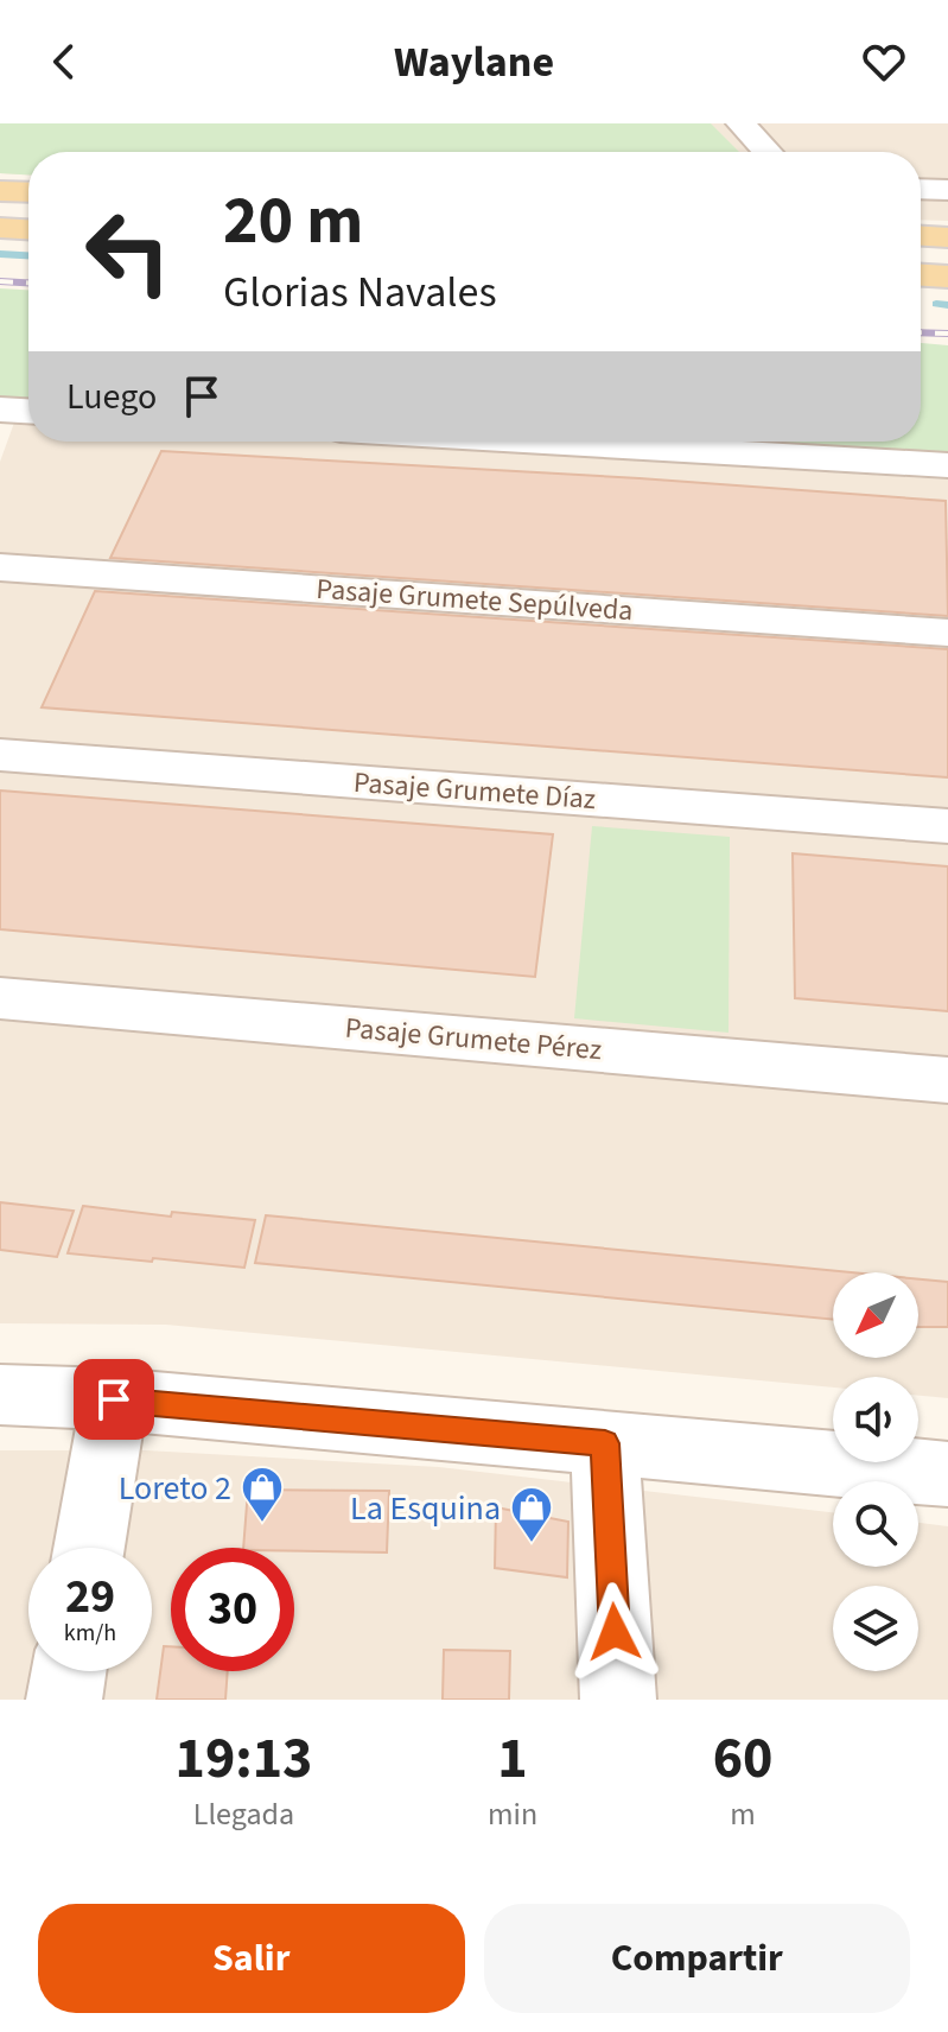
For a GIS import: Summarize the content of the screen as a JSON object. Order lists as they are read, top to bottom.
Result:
{
  "streets": {
    "street": ["Pasaje Grumete Sepúlveda", "Pasaje Grumete Díaz", "Pasaje Grumete Pérez"]
  },
  "places": {
    "shop": ["Loreto 2", "La Esquina"]
  },
  "north": "bottom left",
  "page": {
    "header": "Waylane",
    "turn": ["20 m", "Glorias Navales"],
    "then": "Luego",
    "speed": "29 km/h",
    "limit": "30",
    "eta": [
      "19:13",
      "Llegada",
      "1",
      "min",
      "60",
      "m"
    ],
    "buttons": ["Salir", "Compartir"]
  }
}
